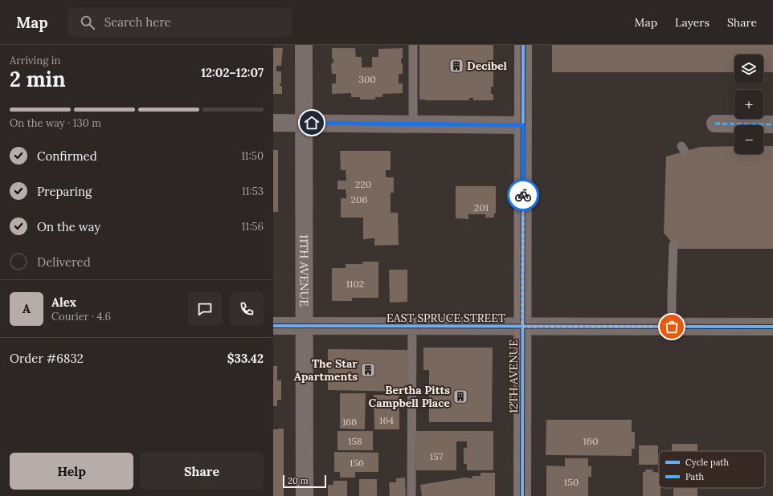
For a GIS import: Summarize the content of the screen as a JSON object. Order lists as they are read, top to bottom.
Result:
{
  "streets": {
    "main road": ["12TH AVENUE"],
    "street": ["11TH AVENUE", "EAST SPRUCE STREET"]
  },
  "crossings": [
    ["11TH AVENUE", "EAST SPRUCE STREET"],
    ["EAST SPRUCE STREET", "12TH AVENUE"]
  ],
  "places": {
    "building": ["Decibel", "The Star Apartments", "Bertha Pitts Campbell Place"]
  },
  "house_numbers": [
    "300",
    "220",
    "206",
    "201",
    "1102",
    "164",
    "166",
    "158",
    "160",
    "157",
    "156",
    "150"
  ],
  "legend": ["Cycle path", "Path"],
  "scale_bar": "20 m",
  "page": {
    "header": "Map",
    "search": "Search here",
    "nav": ["Map", "Layers", "Share"],
    "heading": ["2 min", "Arriving in", "12:02–12:07"],
    "panel": [
      "Alex",
      "Courier · 4.6",
      "Order #6832",
      "$33.42"
    ],
    "map_buttons": ["+", "−"],
    "bar": "On the way · 130 m",
    "list": [
      ["Confirmed", "11:50"],
      ["Preparing", "11:53"],
      ["On the way", "11:56"],
      "Delivered"
    ],
    "round": "A",
    "buttons": ["Help", "Share"],
    "scale": "20 m"
  }
}
